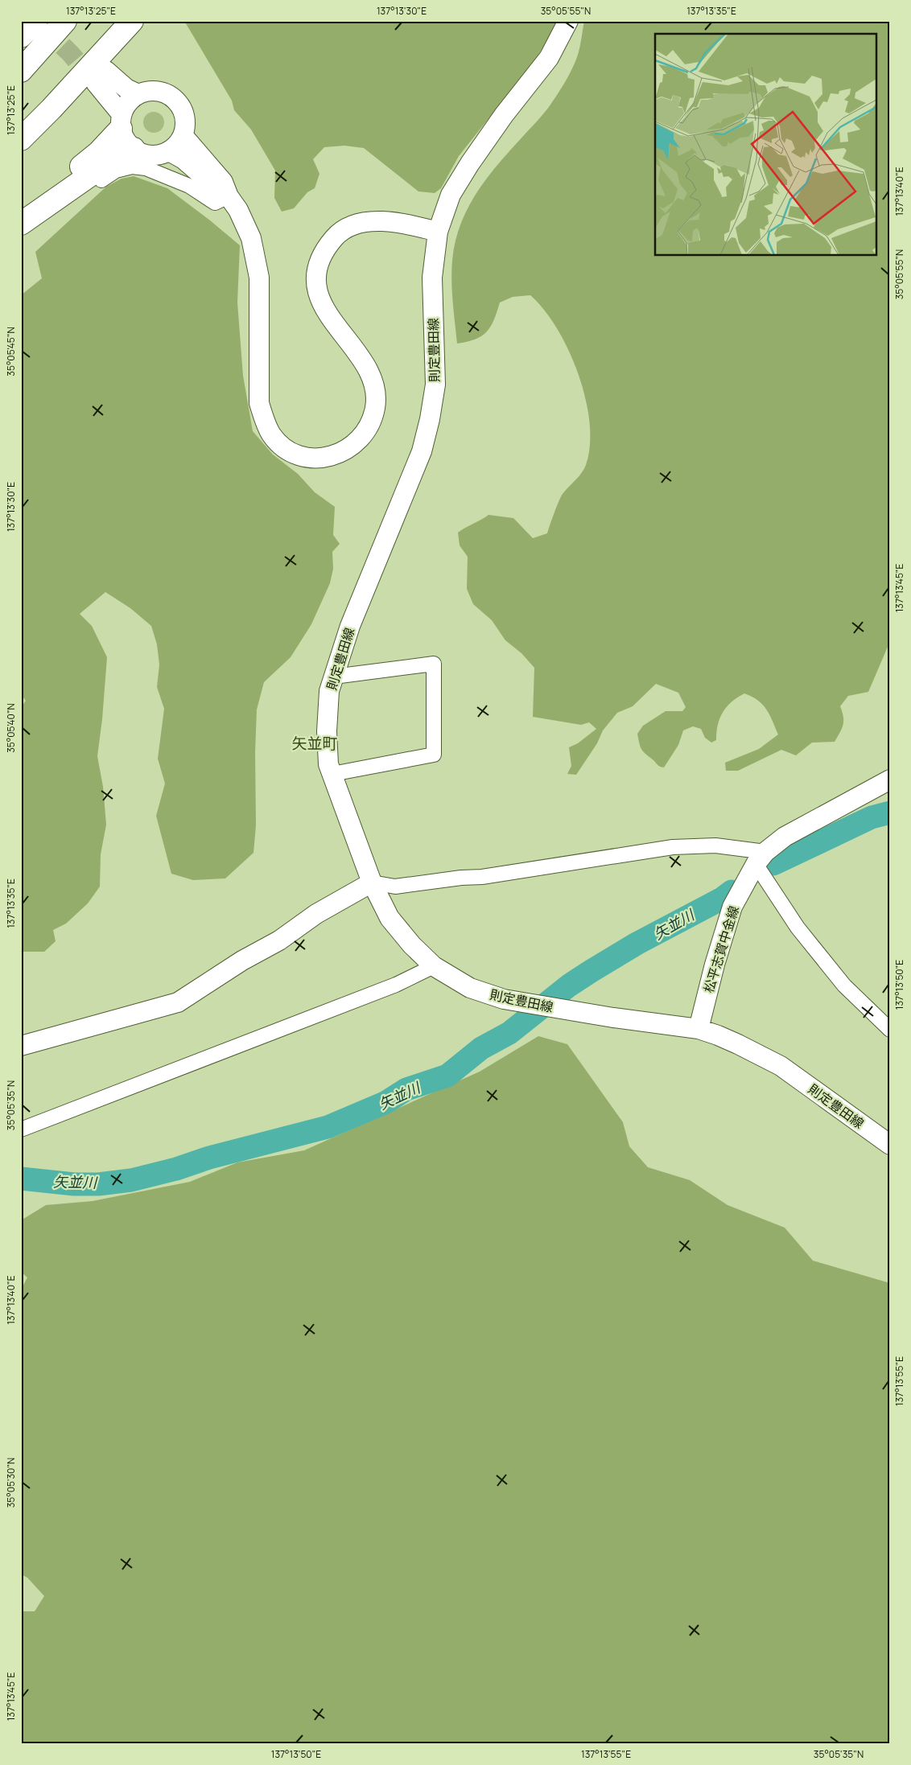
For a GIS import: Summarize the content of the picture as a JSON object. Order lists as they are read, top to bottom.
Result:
{
  "streets": {
    "main road": ["則定豊田線", "松平志賀中金線"]
  },
  "crossings": [
    ["則定豊田線", "松平志賀中金線"]
  ],
  "districts": ["矢並町"],
  "water": ["矢並川"],
  "coordinates": [
    "137°13'25\"E",
    "137°13'30\"E",
    "35°05'55\"N",
    "137°13'35\"E",
    "137°13'40\"E",
    "35°05'45\"N",
    "137°13'45\"E",
    "35°05'40\"N",
    "137°13'50\"E",
    "35°05'35\"N",
    "137°13'55\"E",
    "35°05'30\"N"
  ]
}
